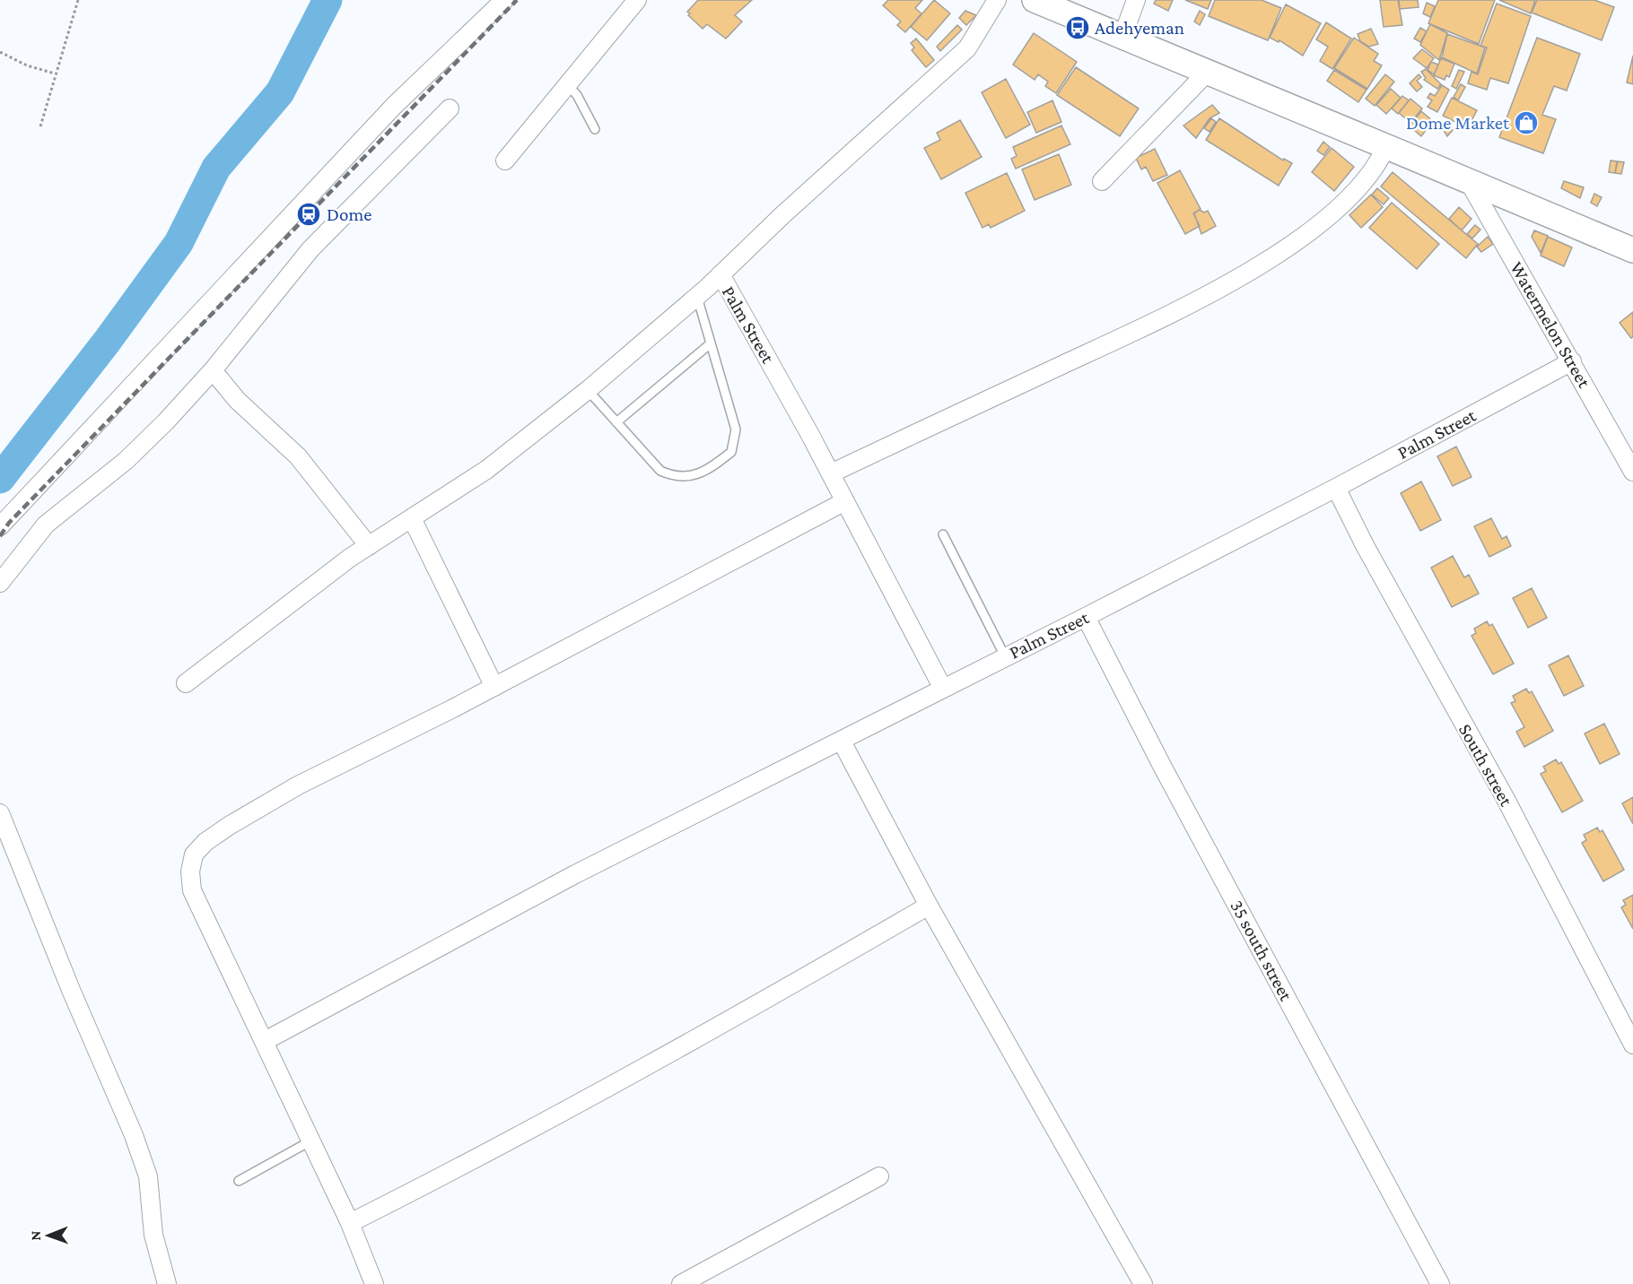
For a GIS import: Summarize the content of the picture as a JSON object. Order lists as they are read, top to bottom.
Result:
{
  "streets": {
    "street": [
      "Palm Street",
      "Watermelon Street",
      "South street",
      "35 south street"
    ]
  },
  "crossings": [
    ["Palm Street", "Watermelon Street"],
    ["Palm Street", "South street"],
    ["Palm Street", "35 south street"]
  ],
  "places": {
    "bus stop": ["Adehyeman"],
    "shop": ["Dome Market"],
    "station": ["Dome"]
  },
  "north": "left"
}
